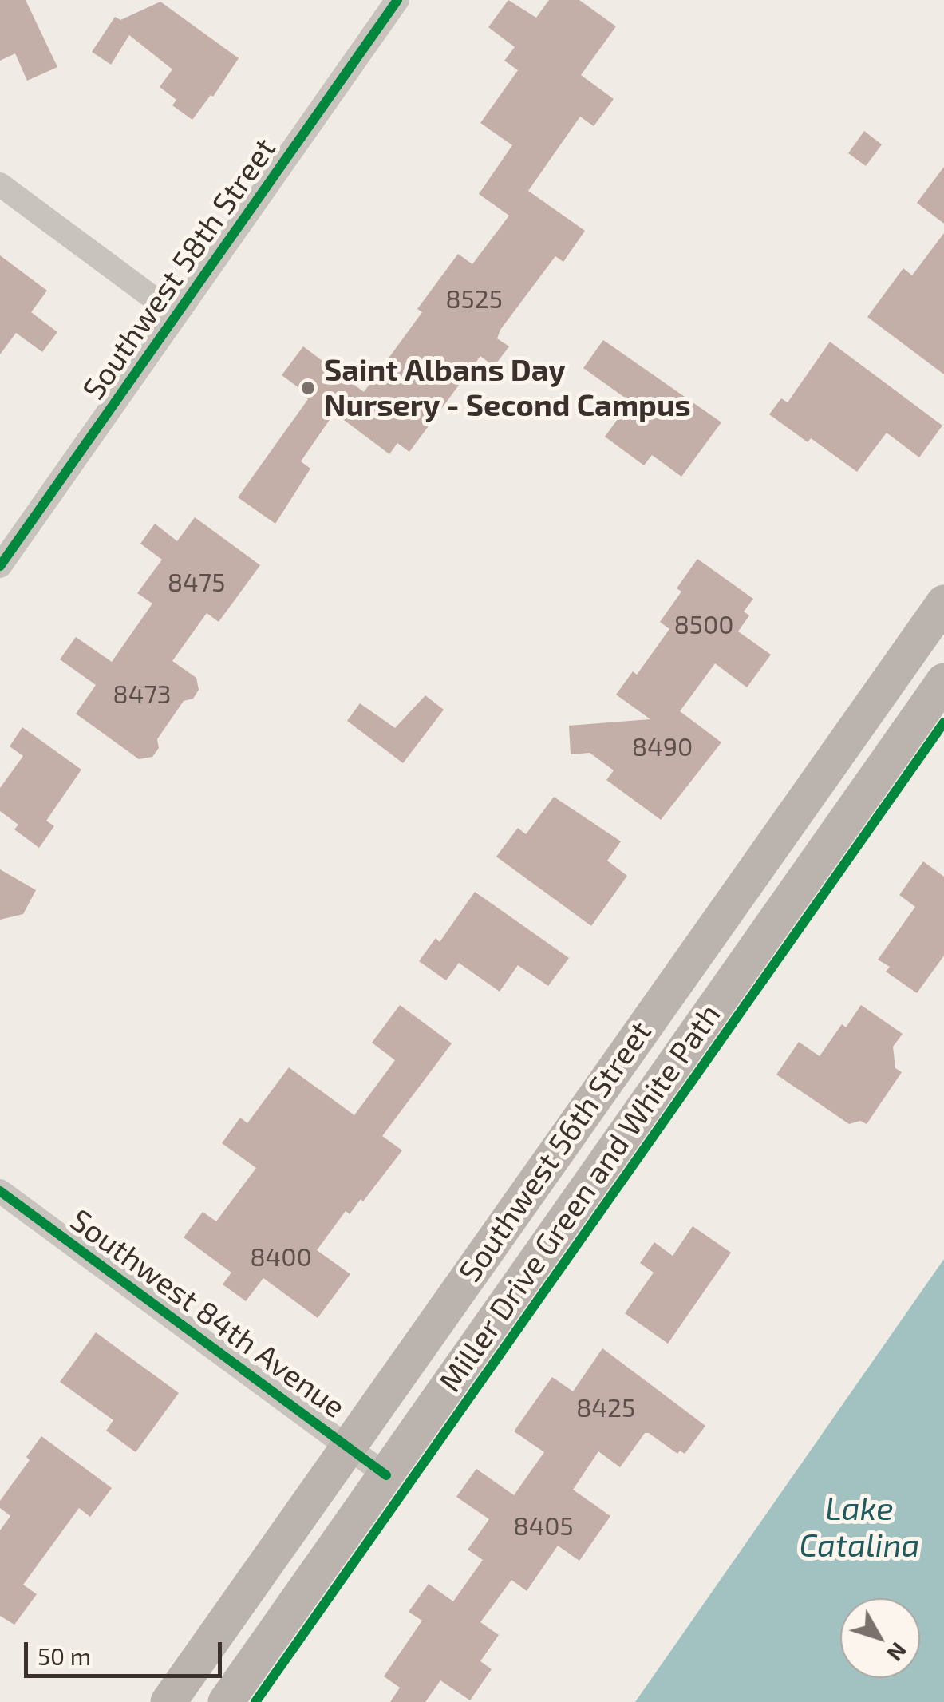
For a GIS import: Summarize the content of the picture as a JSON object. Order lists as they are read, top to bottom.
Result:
{
  "streets": {
    "main road": ["Southwest 56th Street"],
    "street": ["Southwest 58th Street", "Southwest 84th Avenue"],
    "cycle path": ["Miller Drive Green and White Path"]
  },
  "crossings": [
    ["Southwest 56th Street", "Southwest 84th Avenue"]
  ],
  "water": ["Lake Catalina"],
  "places": ["Saint Albans Day Nursery - Second Campus"],
  "house_numbers": [
    "8525",
    "8475",
    "8500",
    "8473",
    "8490",
    "8400",
    "8425",
    "8405"
  ],
  "scale_bar": "50 m",
  "north": "bottom right"
}
